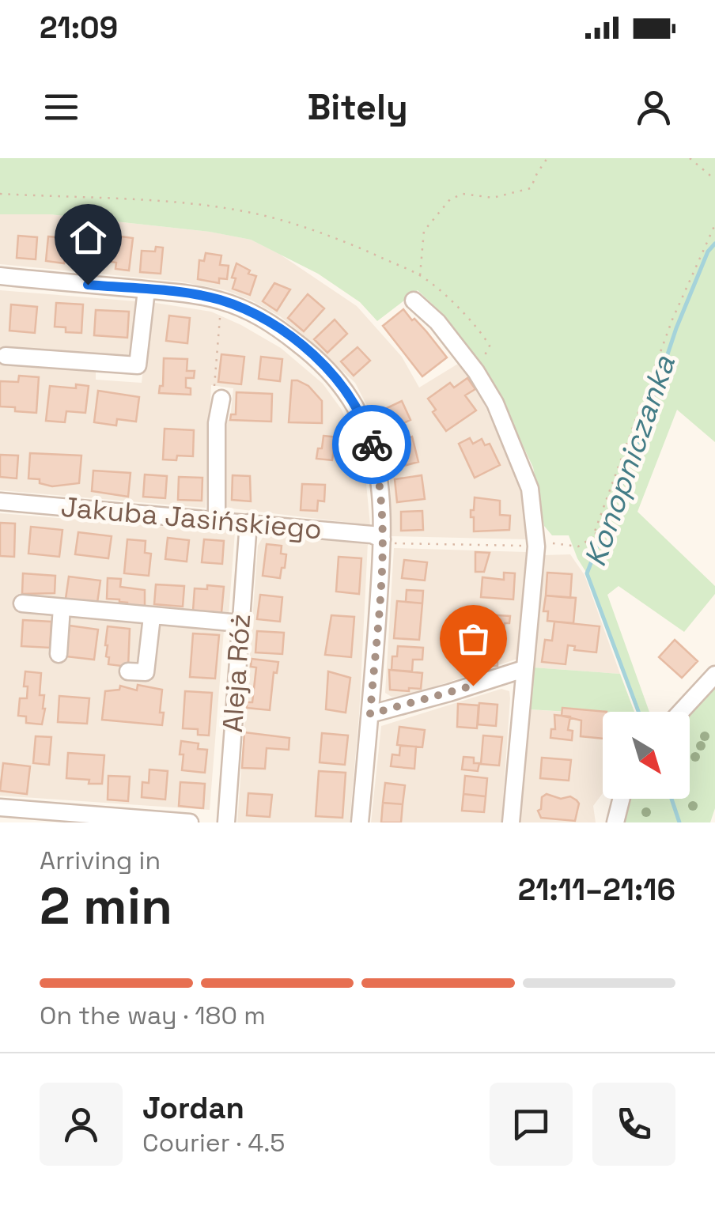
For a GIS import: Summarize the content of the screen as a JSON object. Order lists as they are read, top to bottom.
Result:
{
  "streets": {
    "street": ["Jakuba Jasińskiego", "Aleja Róż"]
  },
  "crossings": [
    ["Jakuba Jasińskiego", "Aleja Róż"]
  ],
  "water": ["Konopniczanka"],
  "north": "bottom right",
  "page": {
    "status": "21:09",
    "header": "Bitely",
    "heading": ["2 min", "Arriving in", "21:11–21:16"],
    "panel": ["Jordan", "Courier · 4.5"],
    "bar": "On the way · 180 m"
  }
}
